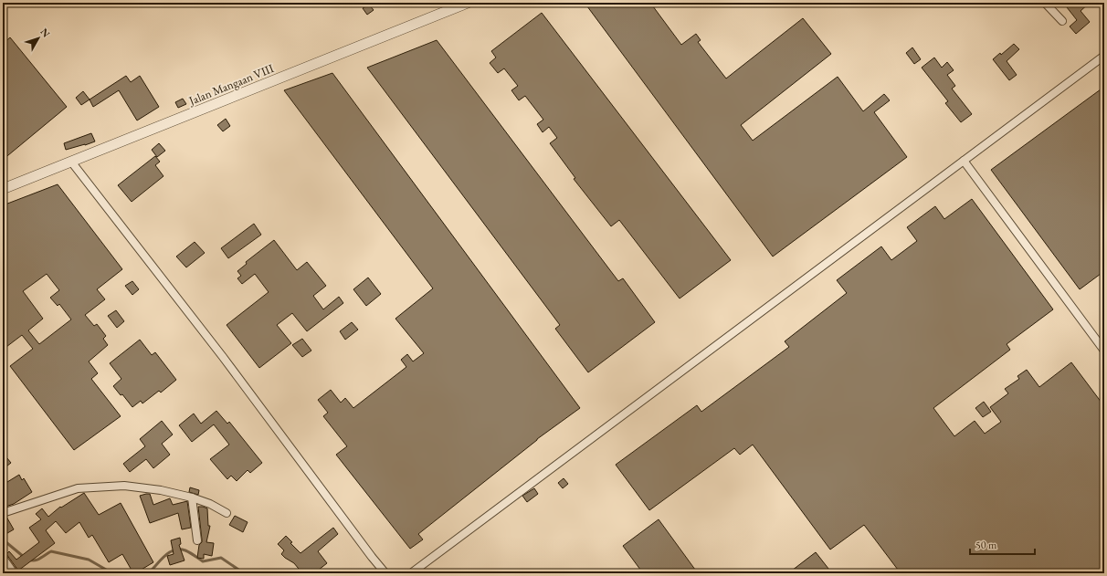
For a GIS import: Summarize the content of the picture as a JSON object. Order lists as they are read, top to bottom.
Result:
{
  "streets": {
    "street": ["Jalan Mangaan VIII"]
  },
  "scale_bar": "50 m",
  "north": "top right"
}
